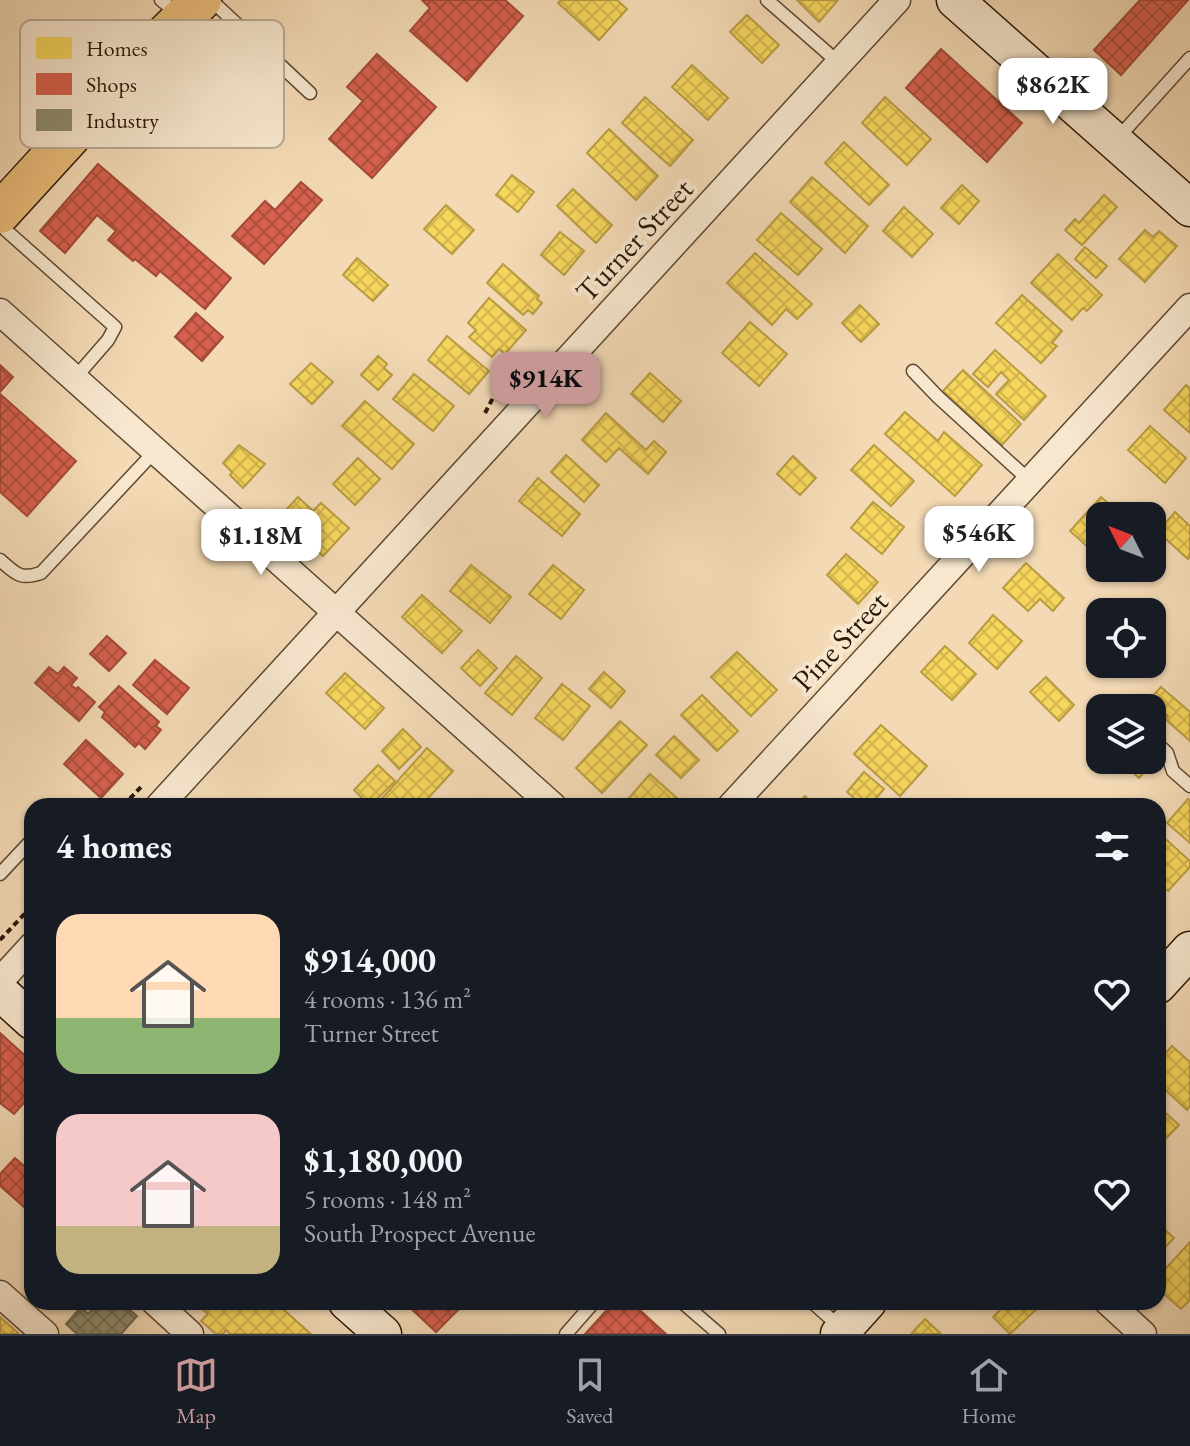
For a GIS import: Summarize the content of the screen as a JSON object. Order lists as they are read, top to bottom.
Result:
{
  "streets": {
    "street": ["Turner Street", "Pine Street"]
  },
  "legend": ["Homes", "Shops", "Industry"],
  "north": "top left",
  "page": {
    "price": [
      "$862K",
      "$914K",
      "$546K",
      "$1.18M"
    ],
    "heading": "4 homes",
    "list": [
      {
        "name": "$914,000",
        "note": "4 rooms · 136 m² · Turner Street"
      },
      {
        "name": "$1,180,000",
        "note": "5 rooms · 148 m² · South Prospect Avenue"
      }
    ],
    "tabs": ["Map", "Saved", "Home"]
  }
}
